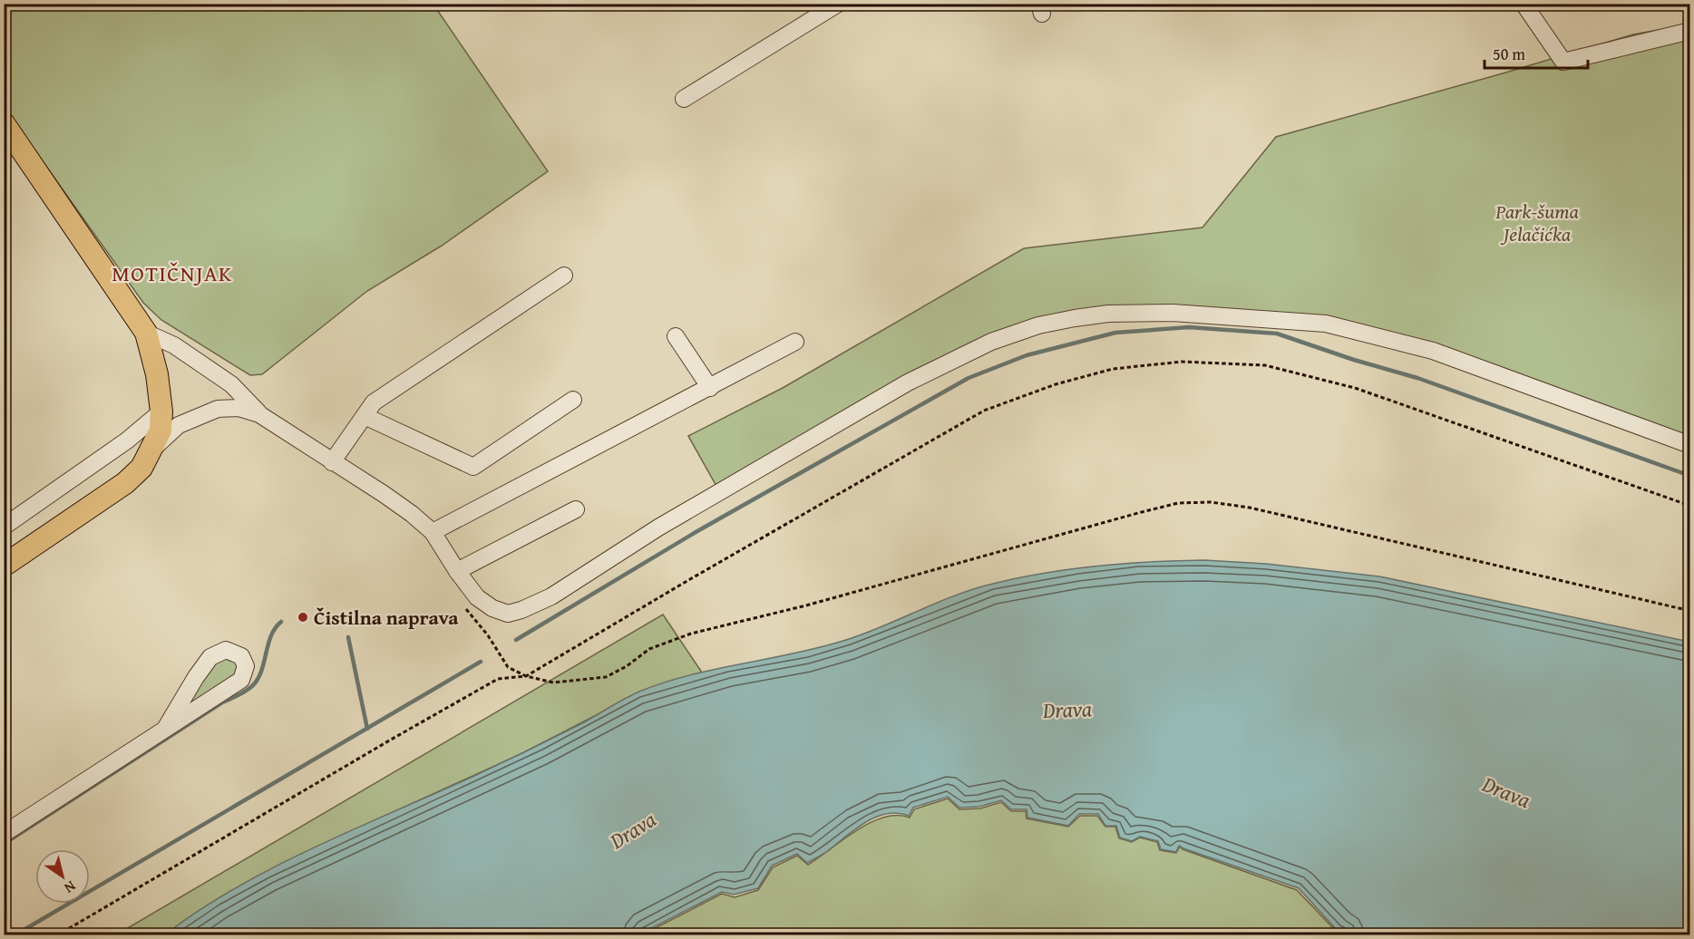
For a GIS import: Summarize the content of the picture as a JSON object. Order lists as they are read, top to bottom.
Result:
{
  "districts": ["MOTIČNJAK"],
  "water": ["Drava"],
  "parks": ["Park-šuma Jelačićka"],
  "places": ["Čistilna naprava"],
  "scale_bar": "50 m",
  "north": "bottom right"
}
